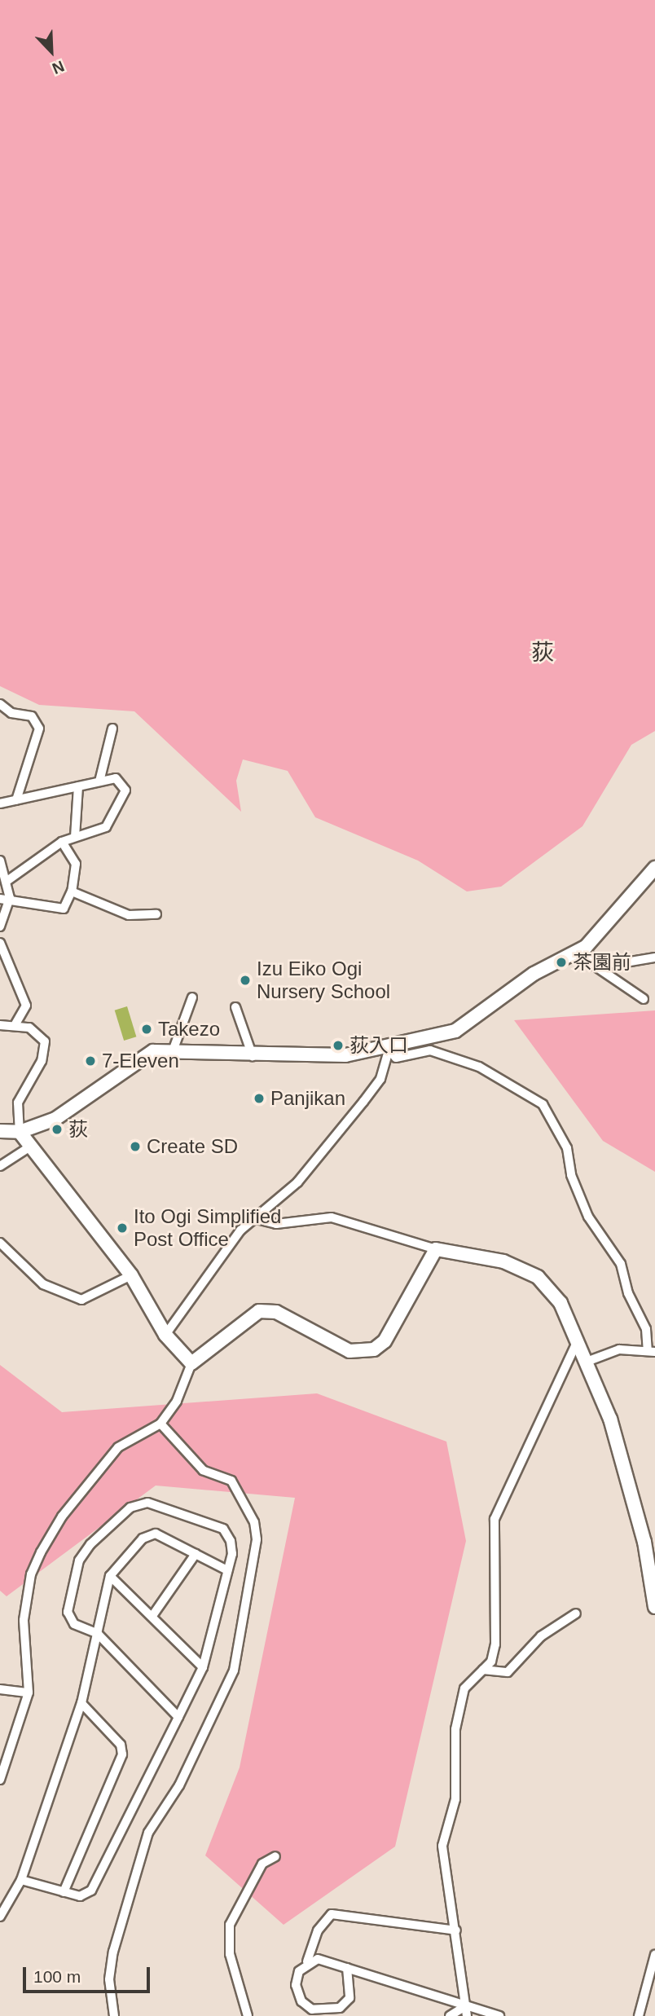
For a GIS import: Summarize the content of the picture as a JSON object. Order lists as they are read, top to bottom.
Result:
{
  "districts": ["荻"],
  "places": [
    "茶園前",
    "Izu Eiko Ogi Nursery School",
    "Takezo",
    "荻入口",
    "7-Eleven",
    "Panjikan",
    "荻",
    "Create SD",
    "Ito Ogi Simplified Post Office"
  ],
  "scale_bar": "100 m",
  "north": "bottom right"
}
